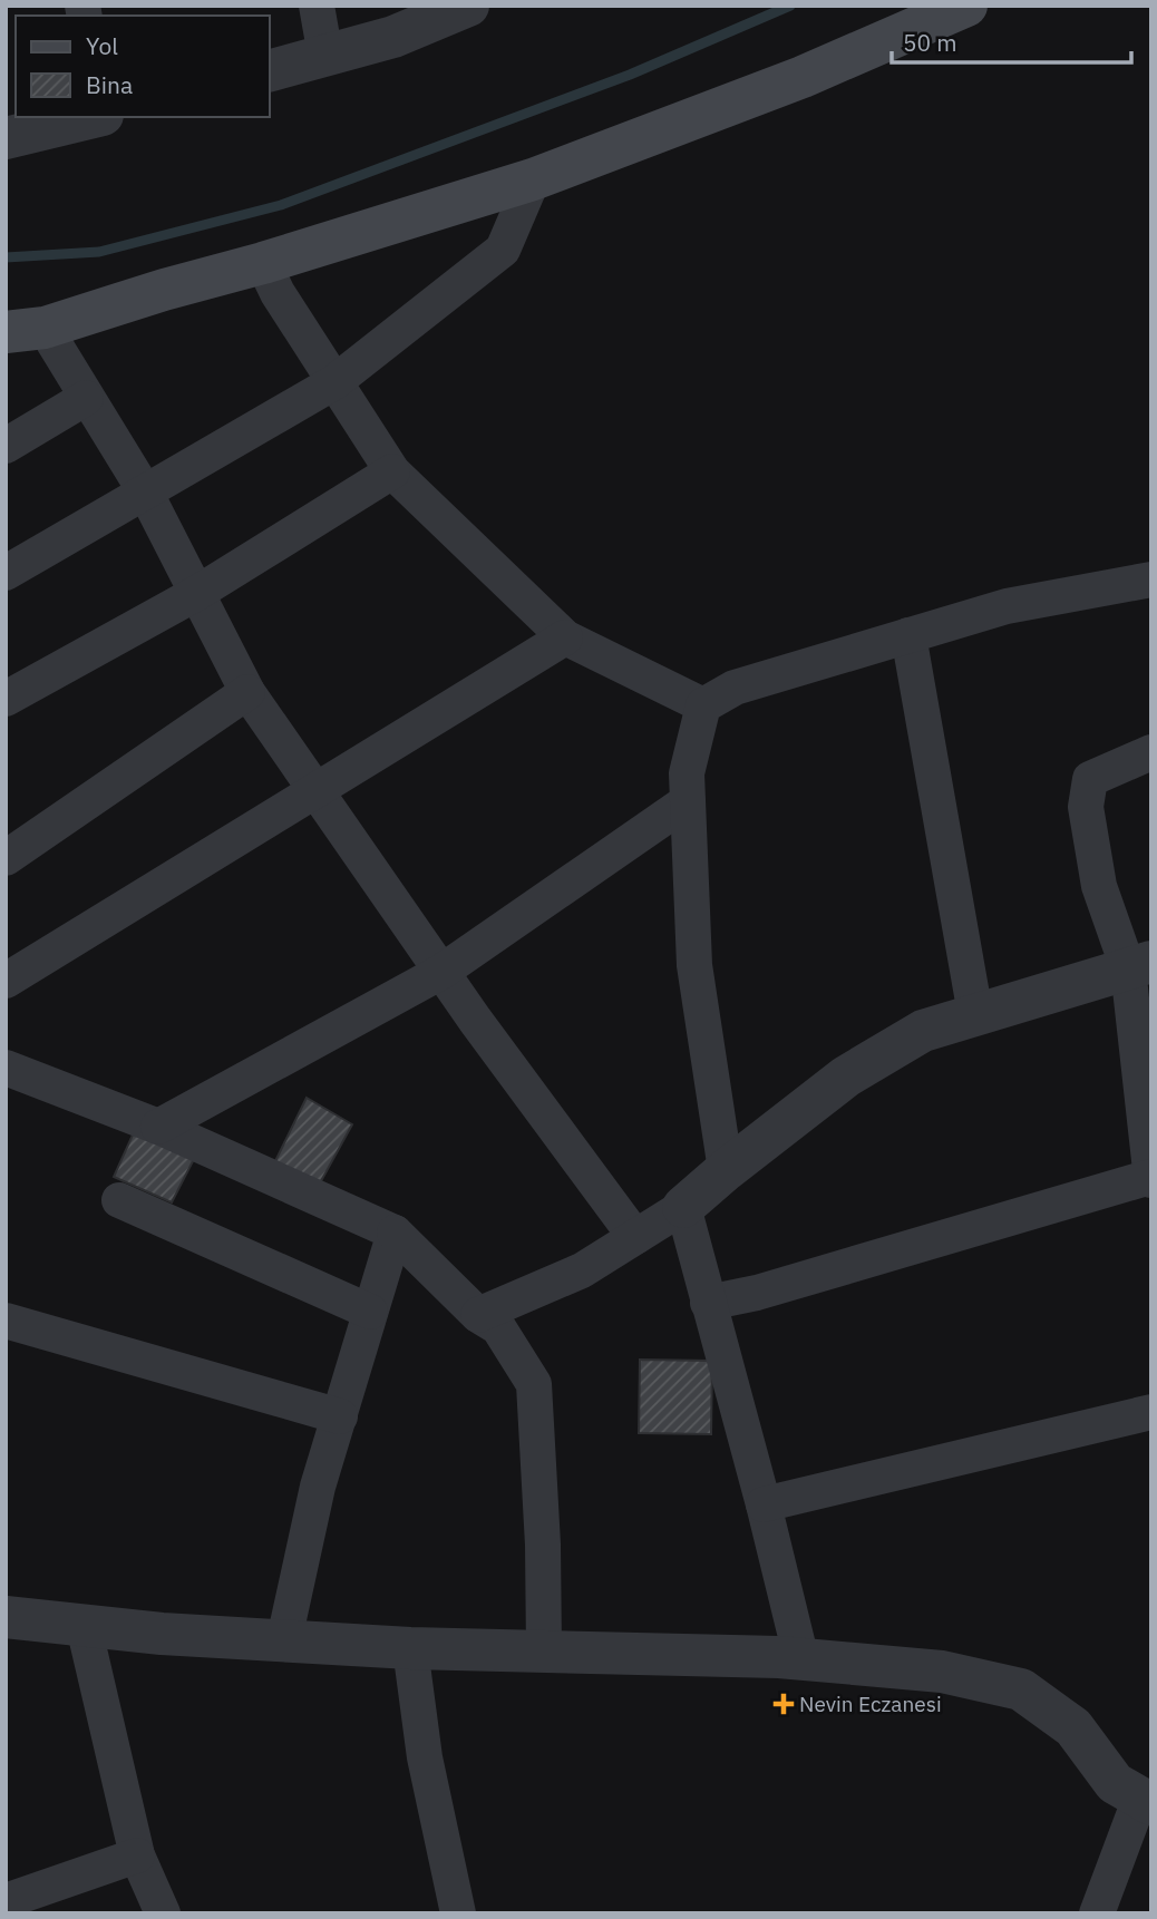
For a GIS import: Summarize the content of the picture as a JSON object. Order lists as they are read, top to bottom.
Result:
{
  "places": {
    "health": ["Nevin Eczanesi"]
  },
  "legend": ["Yol", "Bina"],
  "scale_bar": "50 m"
}
